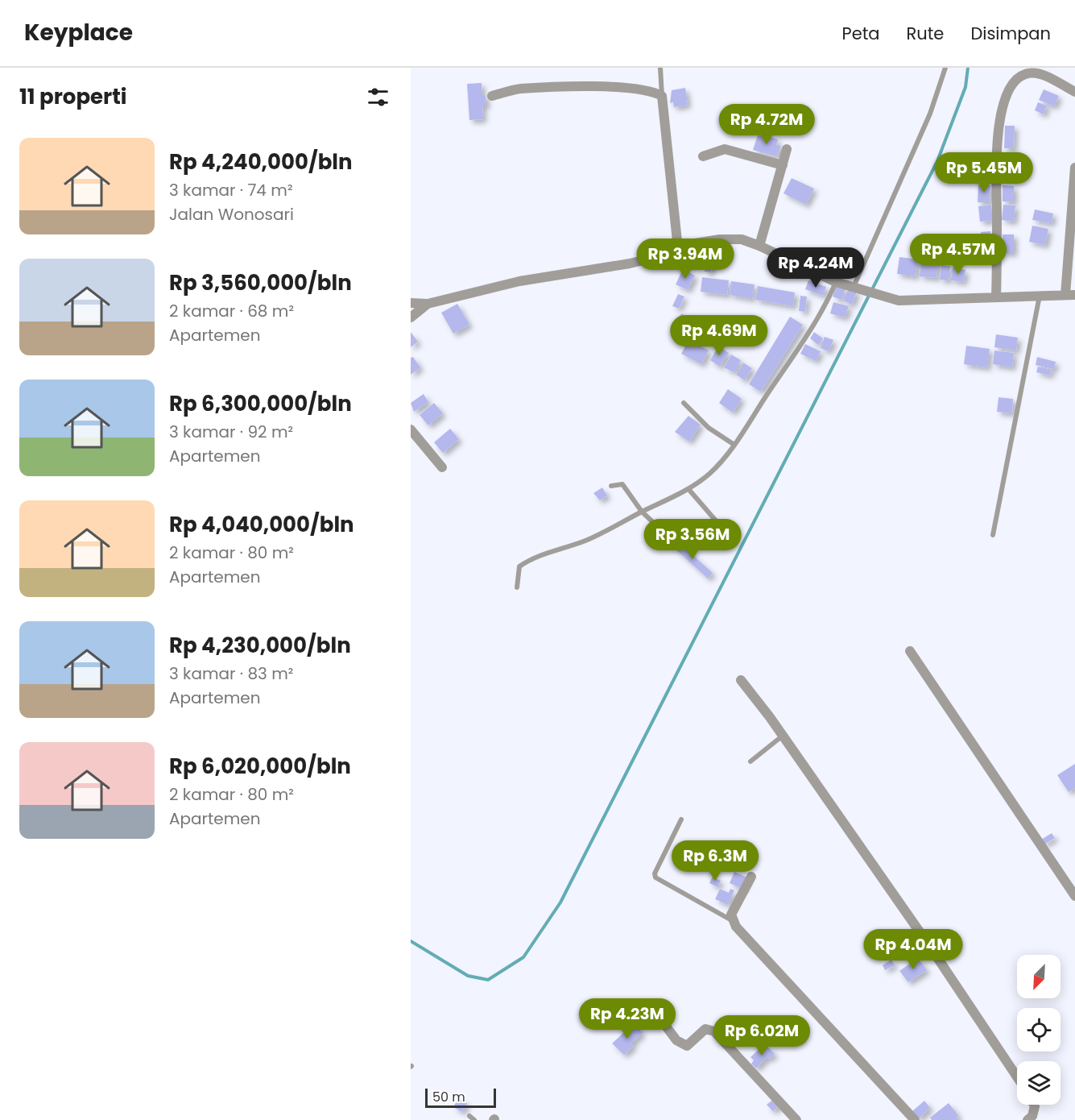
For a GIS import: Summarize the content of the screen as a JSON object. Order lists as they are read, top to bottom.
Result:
{
  "scale_bar": "50 m",
  "north": "bottom left",
  "page": {
    "header": "Keyplace",
    "nav": ["Peta", "Rute", "Disimpan"],
    "heading": "11 properti",
    "price": [
      "Rp 4.72M",
      "Rp 5.45M",
      "Rp 4.57M",
      "Rp 3.94M",
      "Rp 4.24M",
      "Rp 4.69M",
      "Rp 3.56M",
      "Rp 6.3M",
      "Rp 4.04M",
      "Rp 4.23M",
      "Rp 6.02M"
    ],
    "list": [
      {
        "name": "Rp 4,240,000/bln",
        "note": "3 kamar · 74 m² · Jalan Wonosari"
      },
      {
        "name": "Rp 3,560,000/bln",
        "note": "2 kamar · 68 m² · Apartemen"
      },
      {
        "name": "Rp 6,300,000/bln",
        "note": "3 kamar · 92 m² · Apartemen"
      },
      {
        "name": "Rp 4,040,000/bln",
        "note": "2 kamar · 80 m² · Apartemen"
      },
      {
        "name": "Rp 4,230,000/bln",
        "note": "3 kamar · 83 m² · Apartemen"
      },
      {
        "name": "Rp 6,020,000/bln",
        "note": "2 kamar · 80 m² · Apartemen"
      }
    ],
    "scale": "50 m"
  }
}
